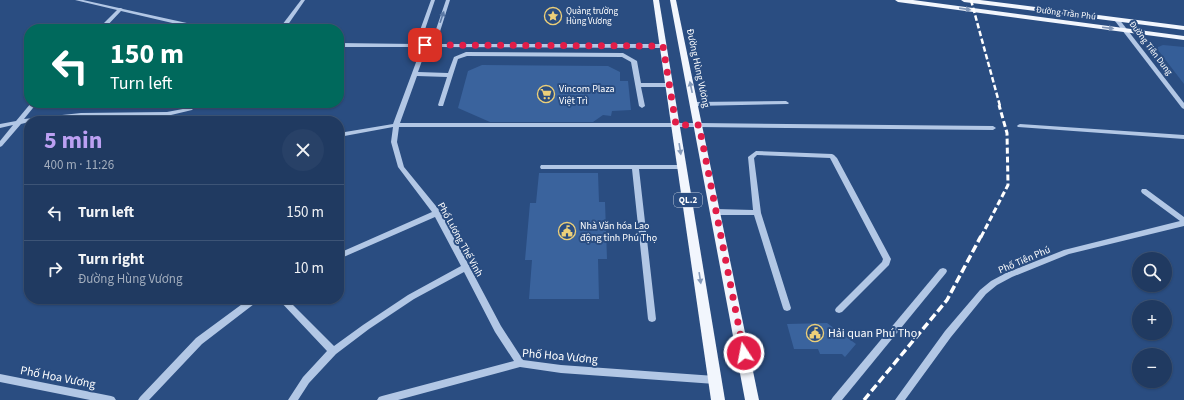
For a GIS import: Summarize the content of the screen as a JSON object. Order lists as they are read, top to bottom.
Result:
{
  "streets": {
    "main road": ["Đường Trần Phú", "Đường Hùng Vương", "QL.2"],
    "street": [
      "Đường Tiên Dung",
      "Phố Lương Thế Vinh",
      "Phố Tiên Phú",
      "Phố Hoa Vương"
    ]
  },
  "crossings": [
    ["Đường Trần Phú", "Đường Tiên Dung"],
    ["QL.2", "Phố Hoa Vương"],
    ["Phố Lương Thế Vinh", "Phố Hoa Vương"]
  ],
  "places": {
    "place": ["Quảng trường Hùng Vương"],
    "supermarket": ["Vincom Plaza Việt Trì"],
    "public building": ["Nhà Văn hóa Lao động tỉnh Phú Thọ", "Hải quan Phú Thọ"]
  },
  "page": {
    "turn": ["150 m", "Turn left"],
    "heading": ["5 min", "400 m · 11:26"],
    "list": [
      {
        "name": "Turn left",
        "value": "150 m"
      },
      {
        "name": "Turn right",
        "note": "Đường Hùng Vương",
        "value": "10 m"
      }
    ],
    "map_buttons": ["+", "−"]
  }
}
